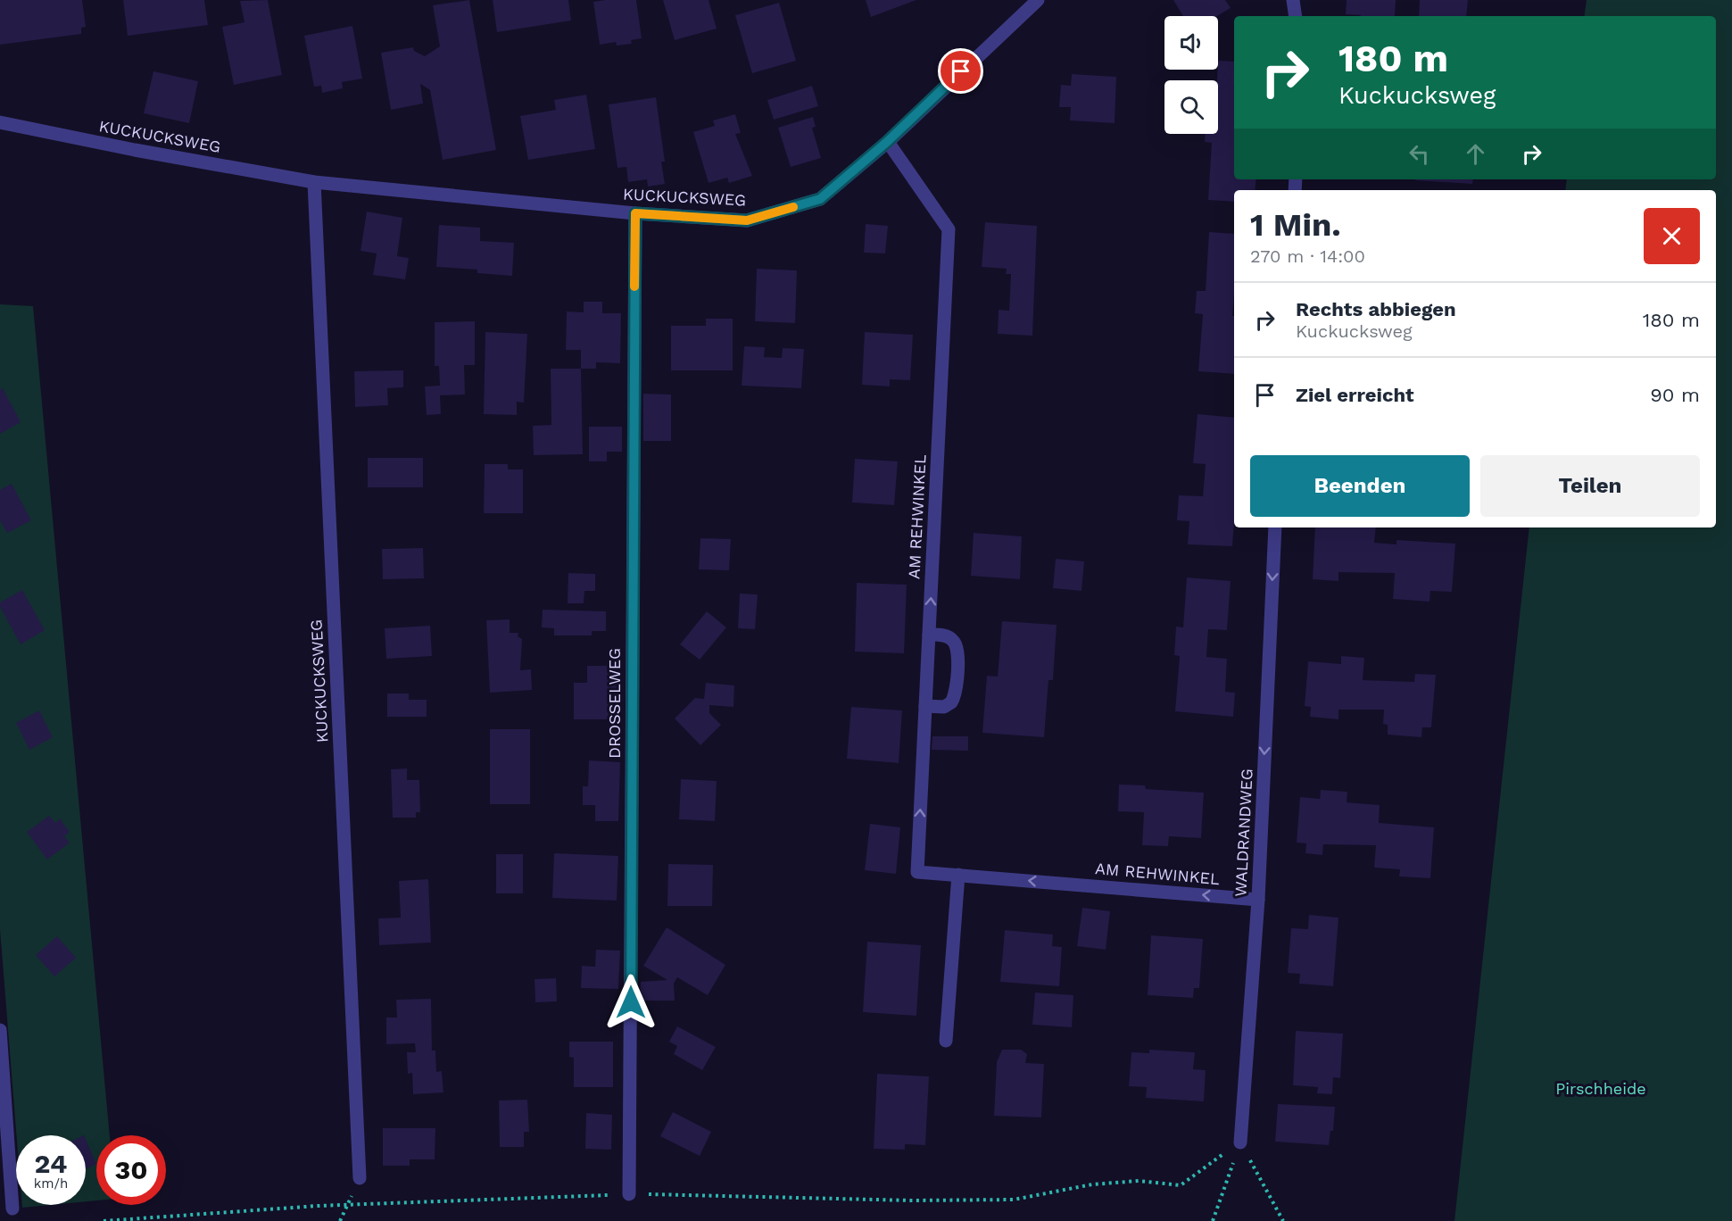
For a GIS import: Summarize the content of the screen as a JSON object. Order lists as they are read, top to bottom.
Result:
{
  "streets": {
    "street": [
      "KUCKUCKSWEG",
      "AM REHWINKEL",
      "DROSSELWEG",
      "WALDRANDWEG"
    ]
  },
  "crossings": [
    ["KUCKUCKSWEG", "AM REHWINKEL"],
    ["KUCKUCKSWEG", "DROSSELWEG"],
    ["AM REHWINKEL", "WALDRANDWEG"]
  ],
  "one_way": ["WALDRANDWEG"],
  "parks": ["Pirschheide"],
  "page": {
    "turn": ["180 m", "Kuckucksweg"],
    "heading": ["1 Min.", "270 m · 14:00"],
    "list": [
      {
        "name": "Rechts abbiegen",
        "note": "Kuckucksweg",
        "value": "180 m"
      },
      {
        "name": "Ziel erreicht",
        "value": "90 m"
      }
    ],
    "buttons": ["Beenden", "Teilen"],
    "speed": "24 km/h",
    "limit": "30"
  }
}
